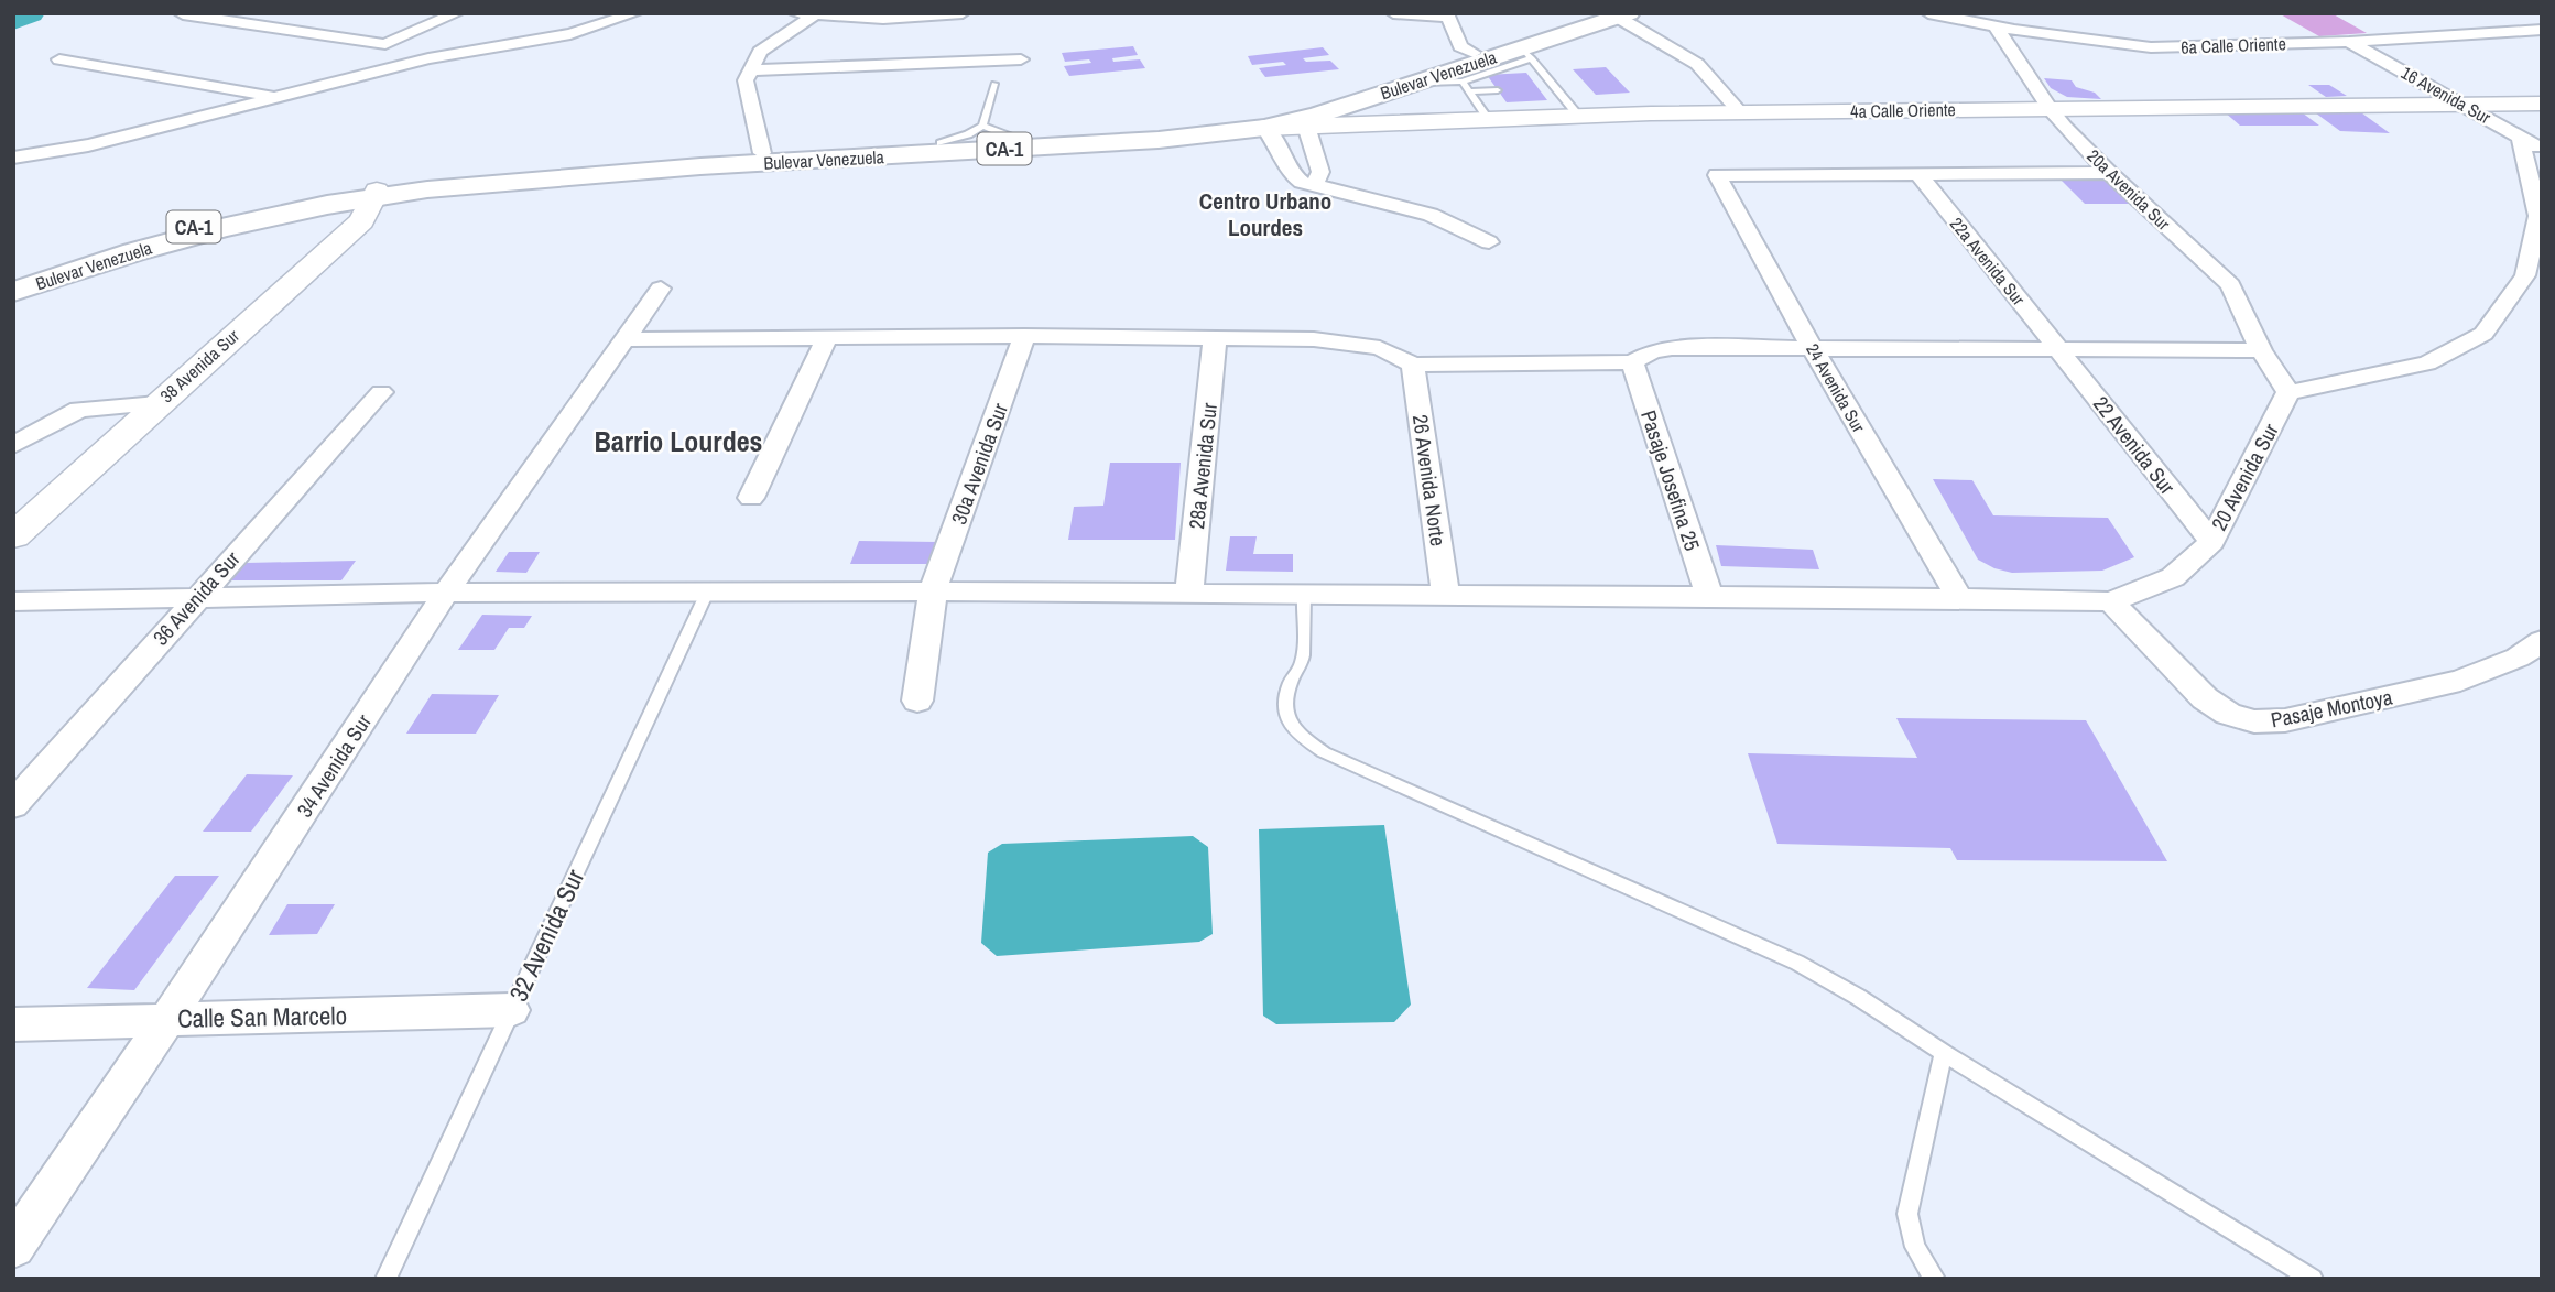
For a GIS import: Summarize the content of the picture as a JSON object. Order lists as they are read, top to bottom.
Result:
{
  "streets": {
    "highway": ["Bulevar Venezuela", "CA-1"],
    "street": [
      "6a Calle Oriente",
      "16 Avenida Sur",
      "4a Calle Oriente",
      "20a Avenida Sur",
      "22a Avenida Sur",
      "38 Avenida Sur",
      "24 Avenida Sur",
      "22 Avenida Sur",
      "30a Avenida Sur",
      "28a Avenida Sur",
      "20 Avenida Sur",
      "26 Avenida Norte",
      "Pasaje Josefina 25",
      "36 Avenida Sur",
      "Pasaje Montoya",
      "34 Avenida Sur",
      "Calle San Marcelo"
    ],
    "lane": ["32 Avenida Sur"]
  },
  "crossings": [
    ["6a Calle Oriente", "16 Avenida Sur"],
    ["6a Calle Oriente", "20a Avenida Sur"],
    ["Bulevar Venezuela", "4a Calle Oriente"],
    ["Bulevar Venezuela", "38 Avenida Sur"],
    ["16 Avenida Sur", "4a Calle Oriente"],
    ["4a Calle Oriente", "20a Avenida Sur"],
    ["22a Avenida Sur", "24 Avenida Sur"],
    ["22a Avenida Sur", "22 Avenida Sur"],
    ["22 Avenida Sur", "20 Avenida Sur"],
    ["20 Avenida Sur", "Pasaje Montoya"],
    ["34 Avenida Sur", "Calle San Marcelo"],
    ["32 Avenida Sur", "Calle San Marcelo"]
  ],
  "districts": ["Centro Urbano Lourdes", "Barrio Lourdes"]
}
